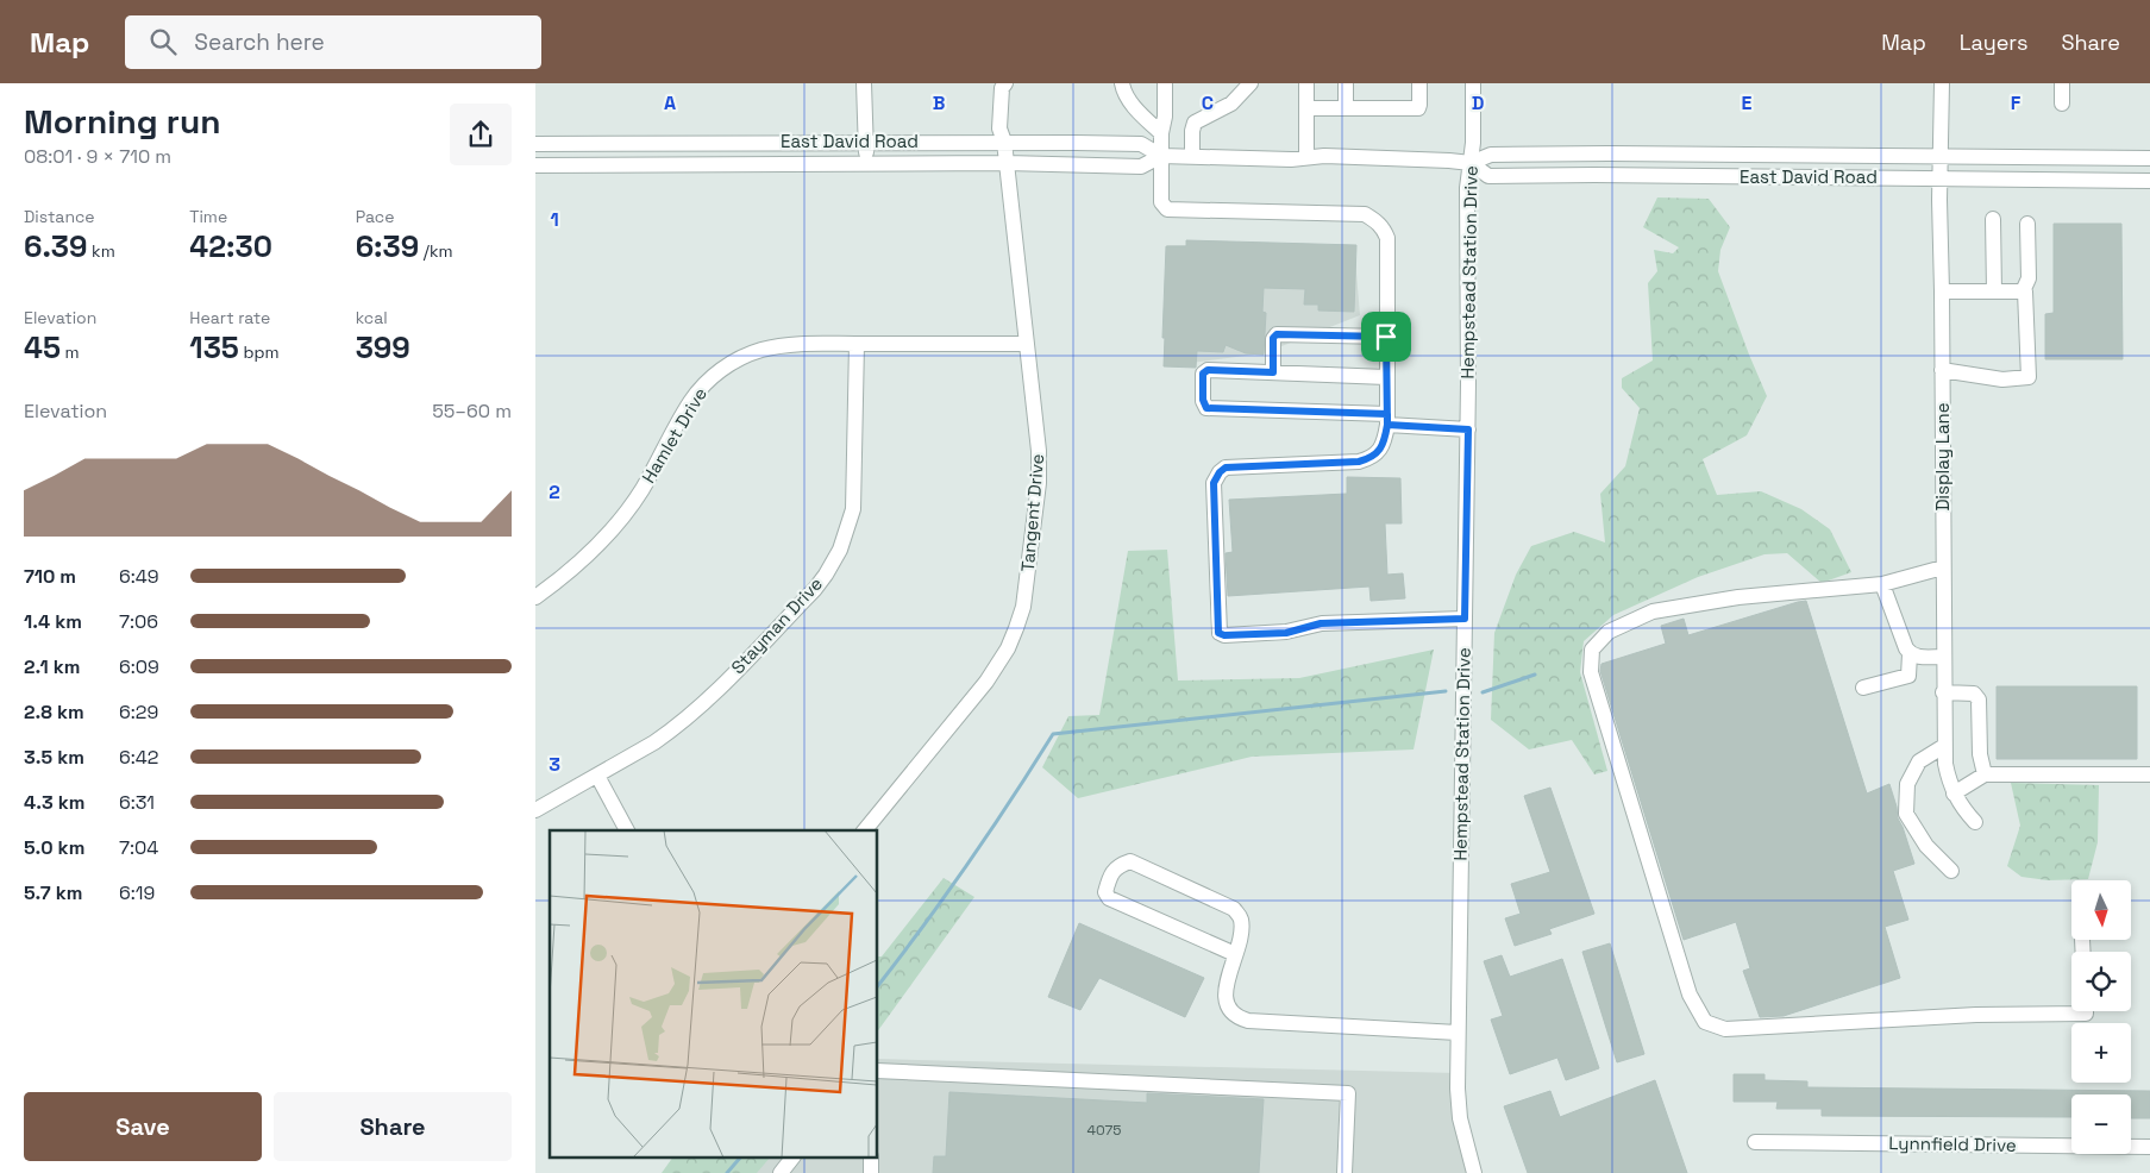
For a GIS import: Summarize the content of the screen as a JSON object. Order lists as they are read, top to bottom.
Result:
{
  "streets": {
    "street": [
      "East David Road",
      "Hempstead Station Drive",
      "Hamlet Drive",
      "Display Lane",
      "Tangent Drive",
      "Stayman Drive",
      "Lynnfield Drive"
    ]
  },
  "crossings": [
    ["East David Road", "Hempstead Station Drive"],
    ["East David Road", "Display Lane"],
    ["East David Road", "Tangent Drive"],
    ["Hamlet Drive", "Tangent Drive"],
    ["Hamlet Drive", "Stayman Drive"]
  ],
  "house_numbers": ["4075"],
  "north": "bottom",
  "page": {
    "header": "Map",
    "search": "Search here",
    "nav": ["Map", "Layers", "Share"],
    "heading": ["Morning run", "08:01 · 9 × 710 m"],
    "stats": [
      ["Distance", "6.39 km"],
      ["Time", "42:30"],
      ["Pace", "6:39 /km"],
      ["Elevation", "45 m"],
      ["Heart rate", "135 bpm"],
      ["kcal", "399"]
    ],
    "chart": ["Elevation", "55–60 m"],
    "list": [
      {
        "name": "710 m",
        "note": "6:49"
      },
      {
        "name": "1.4 km",
        "note": "7:06"
      },
      {
        "name": "2.1 km",
        "note": "6:09"
      },
      {
        "name": "2.8 km",
        "note": "6:29"
      },
      {
        "name": "3.5 km",
        "note": "6:42"
      },
      {
        "name": "4.3 km",
        "note": "6:31"
      },
      {
        "name": "5.0 km",
        "note": "7:04"
      },
      {
        "name": "5.7 km",
        "note": "6:19"
      }
    ],
    "map_buttons": ["+", "−"],
    "buttons": ["Save", "Share"]
  },
  "grid": {
    "columns": [
      "A",
      "B",
      "C",
      "D",
      "E",
      "F"
    ],
    "rows": ["1", "2", "3"]
  }
}
